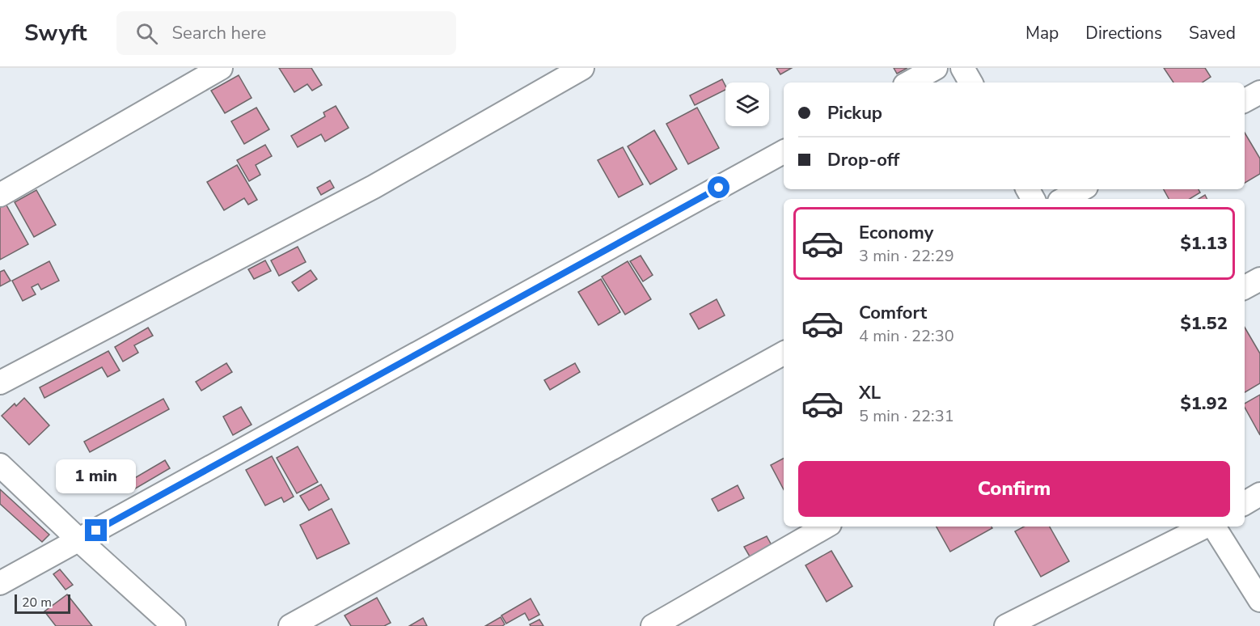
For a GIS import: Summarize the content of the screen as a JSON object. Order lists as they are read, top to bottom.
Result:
{
  "scale_bar": "20 m",
  "page": {
    "header": "Swyft",
    "search": "Search here",
    "nav": ["Map", "Directions", "Saved"],
    "banner": ["Pickup", "Drop-off"],
    "list": [
      {
        "name": "Economy",
        "note": "3 min · 22:29",
        "value": "$1.13"
      },
      {
        "name": "Comfort",
        "note": "4 min · 22:30",
        "value": "$1.52"
      },
      {
        "name": "XL",
        "note": "5 min · 22:31",
        "value": "$1.92"
      }
    ],
    "buttons": "Confirm",
    "bubble": "1 min",
    "scale": "20 m"
  }
}
